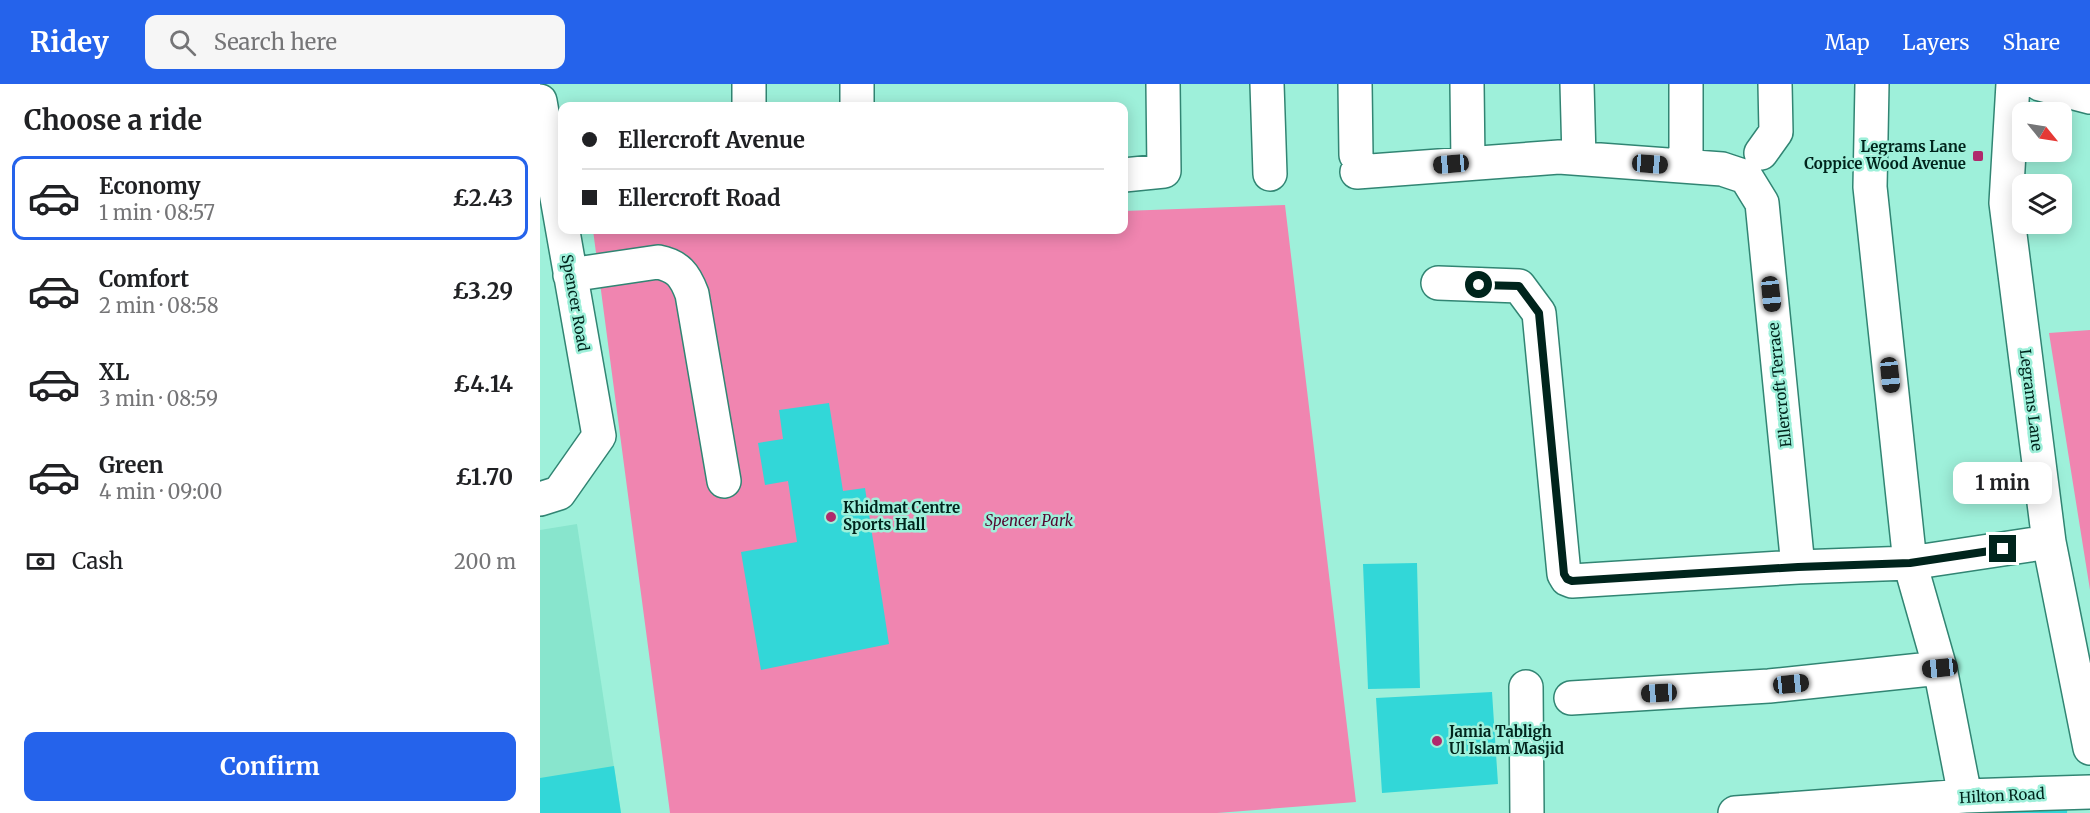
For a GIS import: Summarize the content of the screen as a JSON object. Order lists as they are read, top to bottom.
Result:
{
  "streets": {
    "street": [
      "Spencer Road",
      "Ellercroft Terrace",
      "Legrams Lane",
      "Hilton Road"
    ]
  },
  "parks": ["Spencer Park"],
  "places": {
    "transit": ["Legrams Lane Coppice Wood Avenue"],
    "other": ["Khidmat Centre Sports Hall", "Jamia Tabligh Ul Islam Masjid"]
  },
  "north": "bottom right",
  "page": {
    "header": "Ridey",
    "search": "Search here",
    "nav": ["Map", "Layers", "Share"],
    "heading": "Choose a ride",
    "banner": ["Ellercroft Avenue", "Ellercroft Road"],
    "list": [
      {
        "name": "Economy",
        "note": "1 min · 08:57",
        "value": "£2.43"
      },
      {
        "name": "Comfort",
        "note": "2 min · 08:58",
        "value": "£3.29"
      },
      {
        "name": "XL",
        "note": "3 min · 08:59",
        "value": "£4.14"
      },
      {
        "name": "Green",
        "note": "4 min · 09:00",
        "value": "£1.70"
      }
    ],
    "bubble": "1 min",
    "pay": ["Cash", "200 m"],
    "buttons": "Confirm"
  }
}
